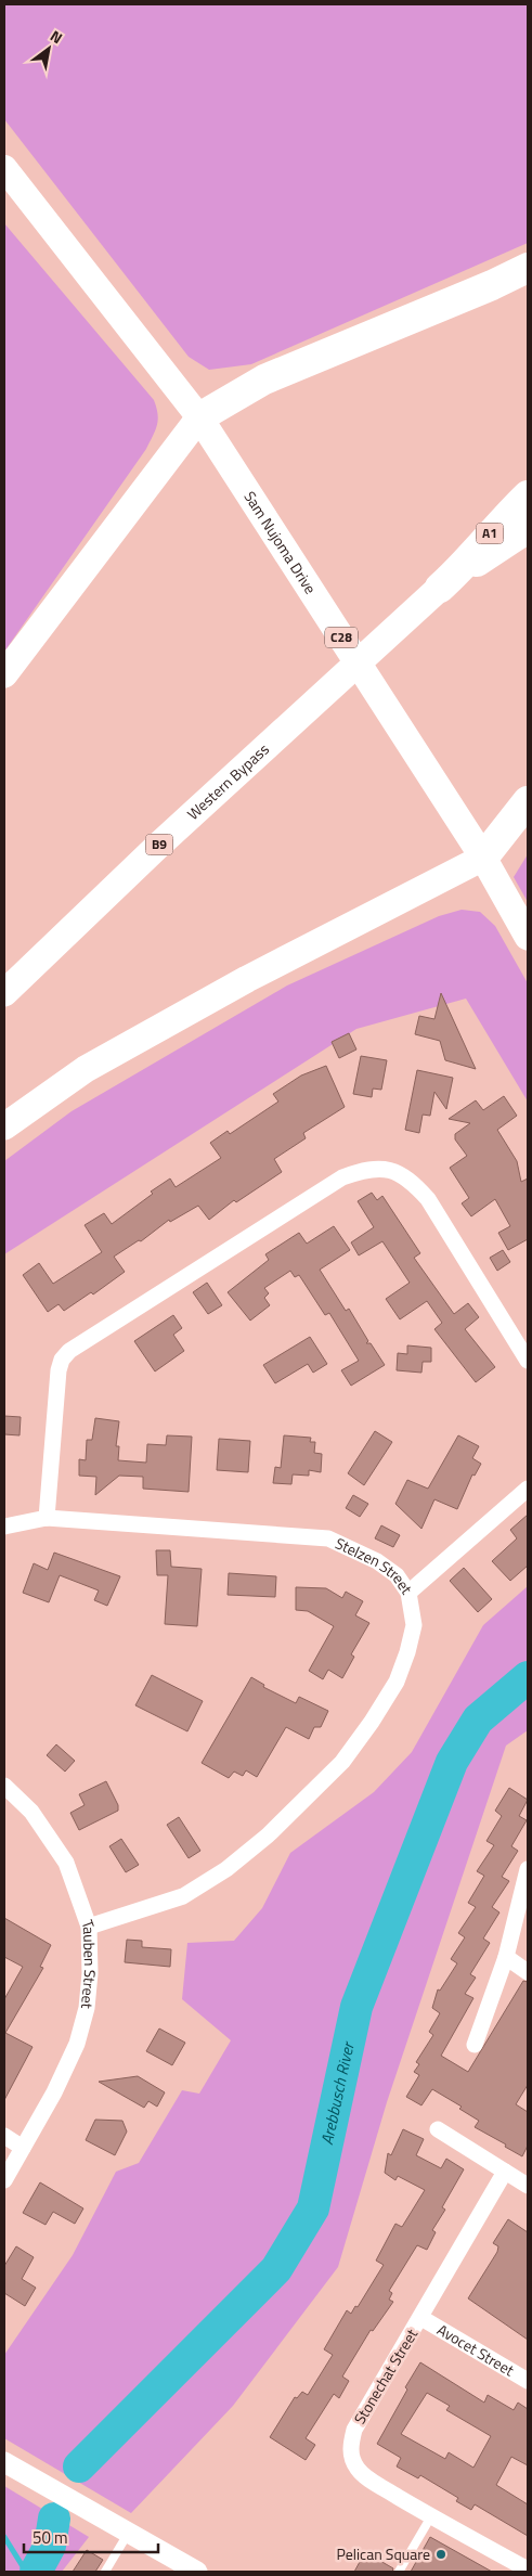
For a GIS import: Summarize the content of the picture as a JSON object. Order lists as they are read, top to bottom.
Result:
{
  "streets": {
    "highway": [
      "A1",
      "Sam Nujoma Drive",
      "C28",
      "Western Bypass",
      "B9"
    ],
    "street": [
      "Stelzen Street",
      "Tauben Street",
      "Avocet Street",
      "Stonechat Street"
    ]
  },
  "crossings": [
    ["Stelzen Street", "Tauben Street"],
    ["Avocet Street", "Stonechat Street"]
  ],
  "water": ["Arebbusch River"],
  "places": ["Pelican Square"],
  "scale_bar": "50 m",
  "north": "top right"
}
